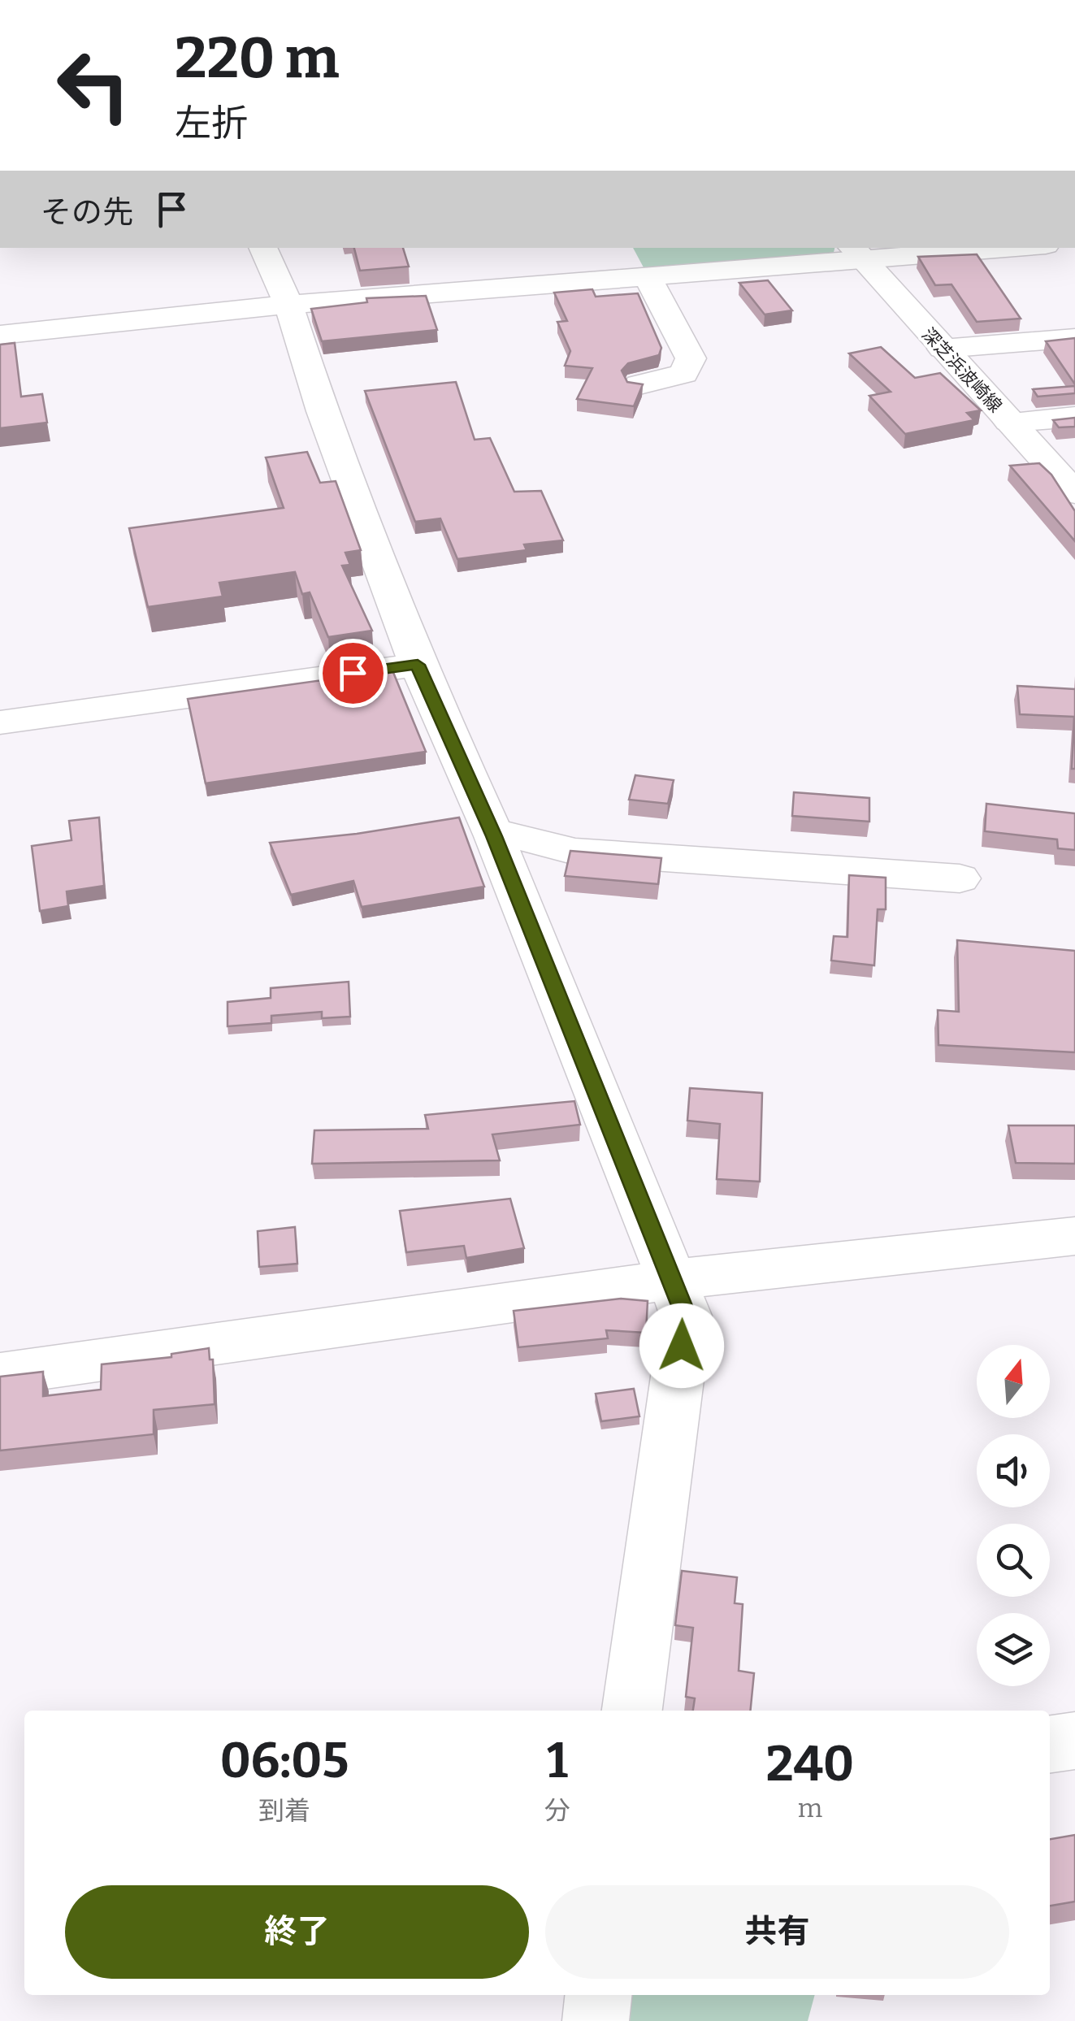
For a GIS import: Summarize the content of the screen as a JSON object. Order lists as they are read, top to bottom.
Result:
{
  "streets": {
    "street": ["深芝浜波崎線"]
  },
  "north": "top",
  "page": {
    "turn": ["220 m", "左折"],
    "then": "その先",
    "eta": [
      "06:05",
      "到着",
      "1",
      "分",
      "240",
      "m"
    ],
    "buttons": ["終了", "共有"]
  }
}
